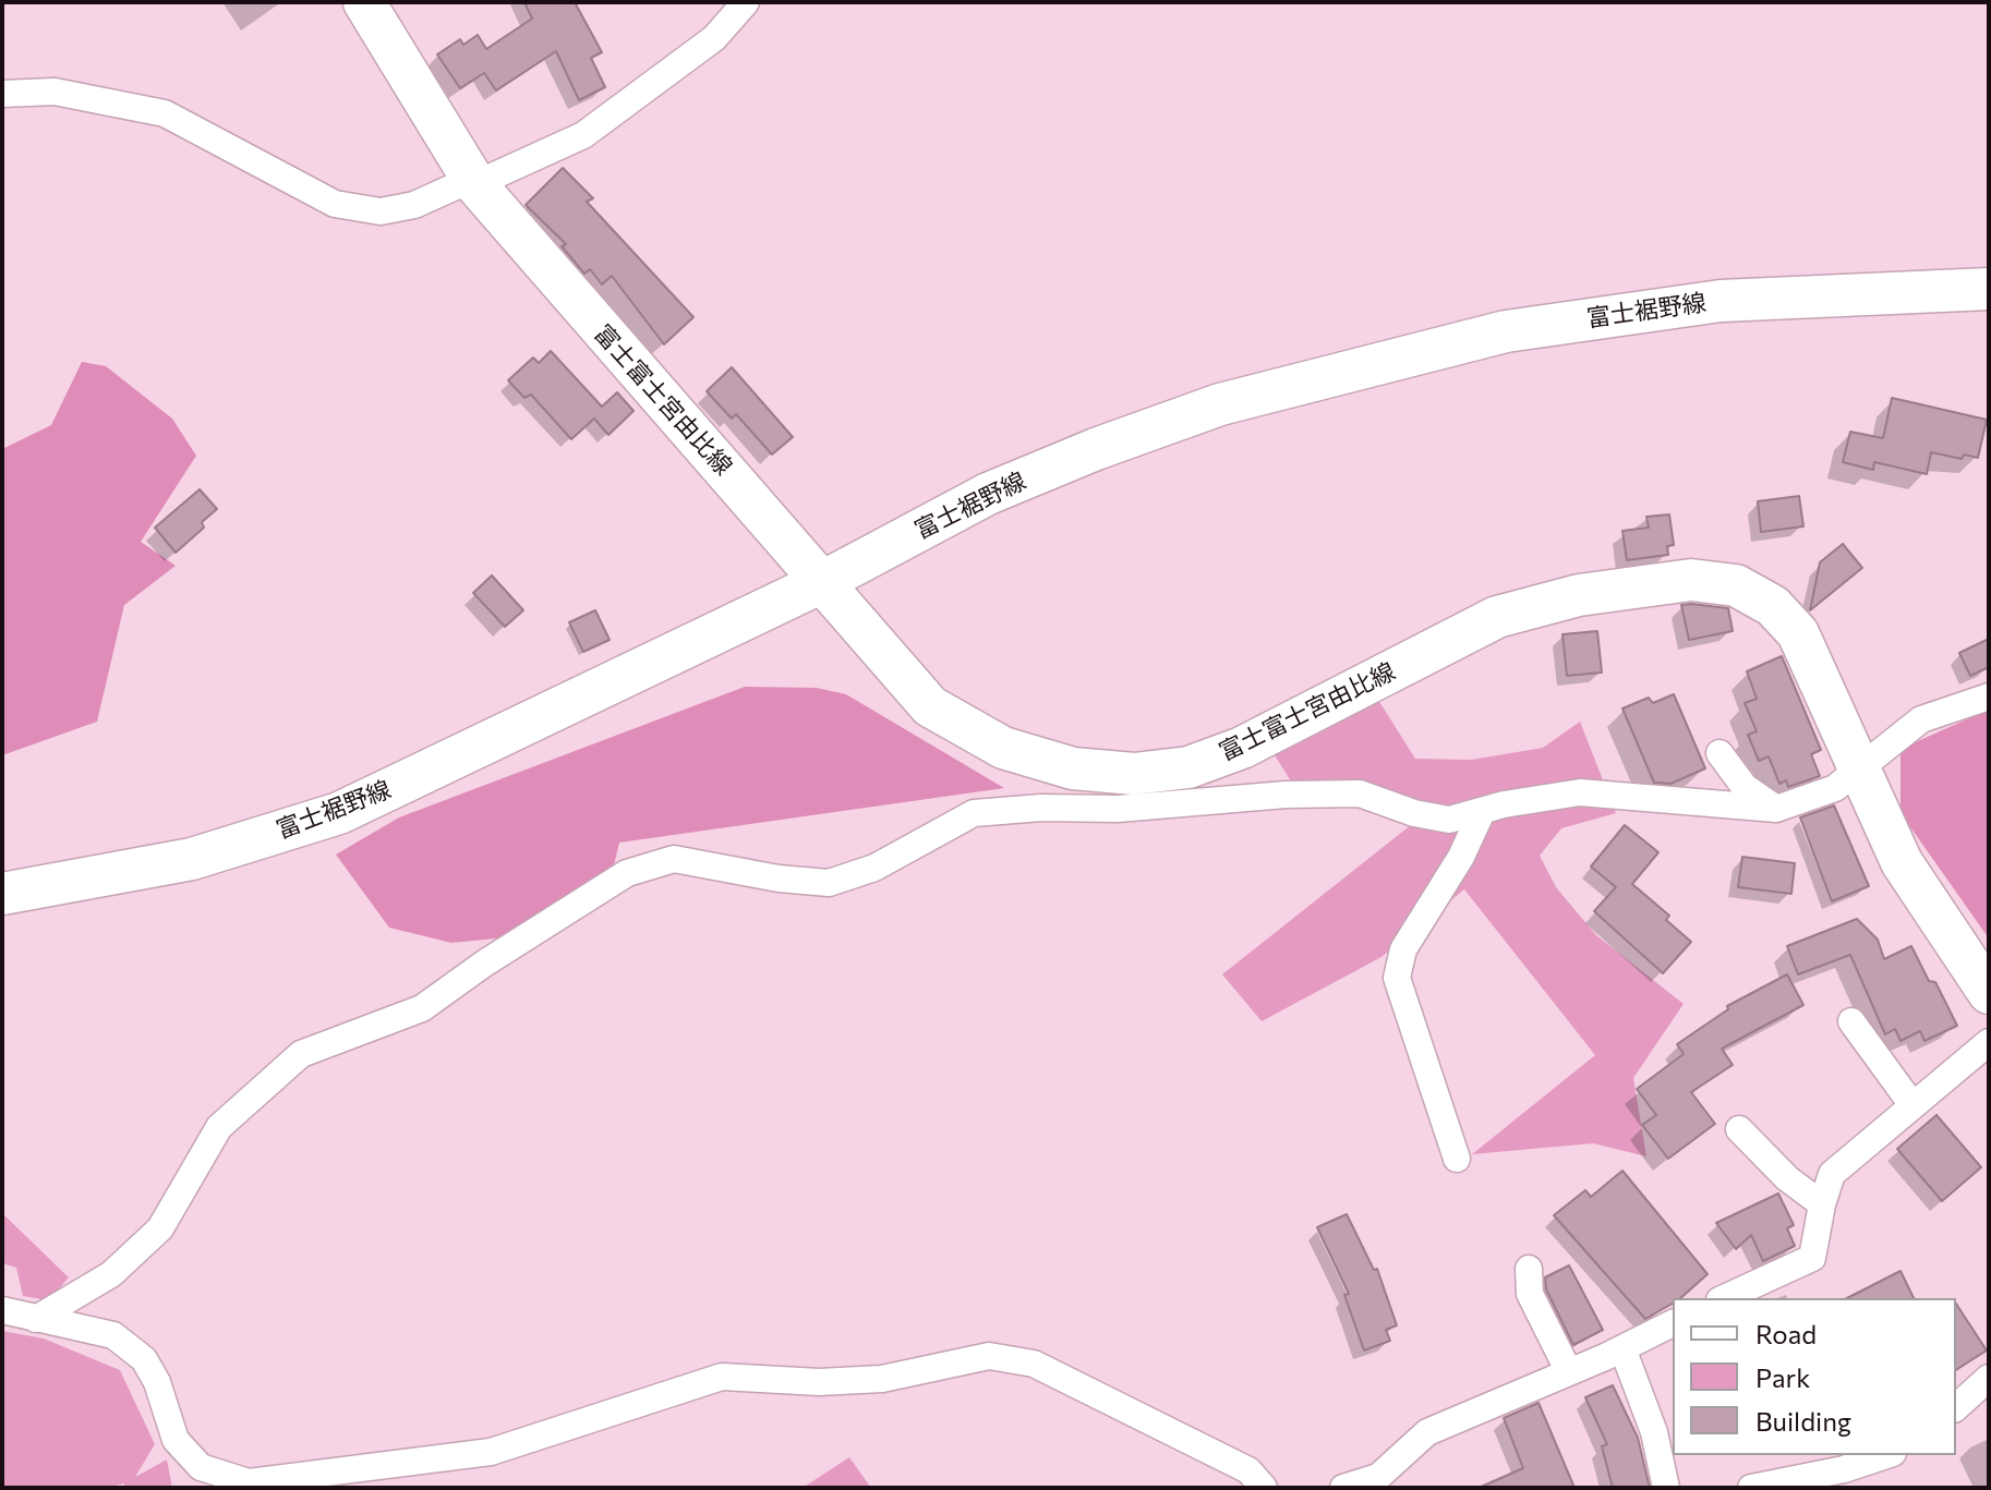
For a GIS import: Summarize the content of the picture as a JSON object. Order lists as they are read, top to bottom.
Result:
{
  "streets": {
    "main road": ["富士裾野線", "富士富士宮由比線"]
  },
  "crossings": [
    ["富士裾野線", "富士富士宮由比線"]
  ],
  "legend": ["Road", "Park", "Building"]
}
